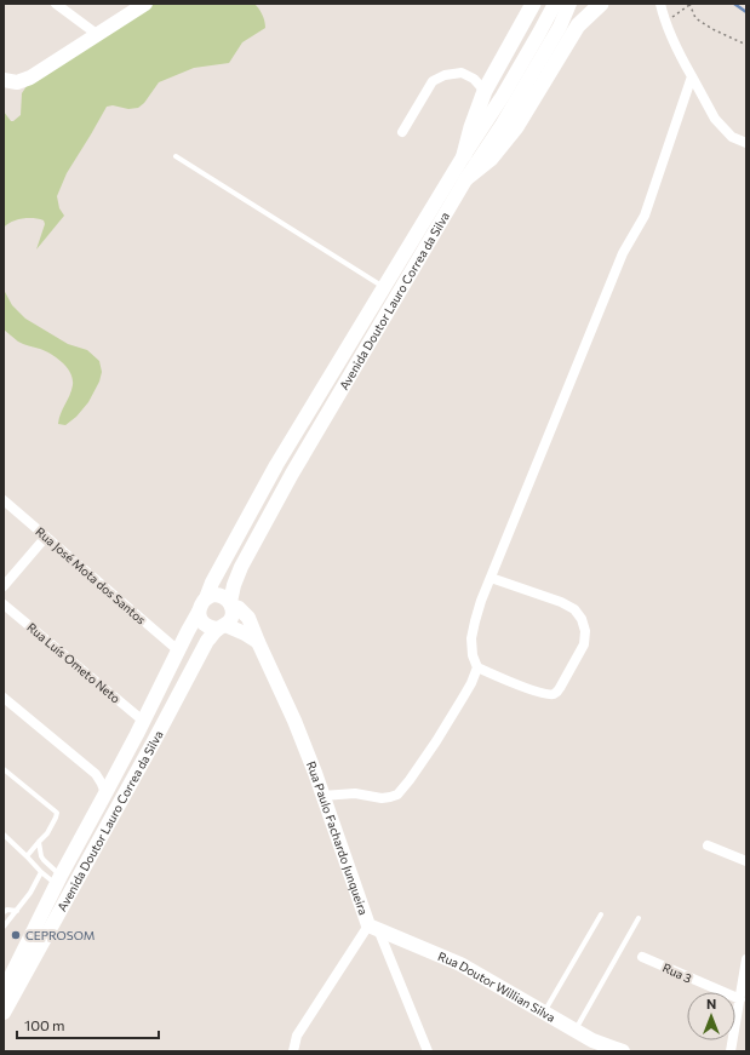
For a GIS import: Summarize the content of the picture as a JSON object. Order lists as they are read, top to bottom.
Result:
{
  "streets": {
    "main road": ["Avenida Doutor Lauro Correa da Silva", "Rua Paulo Fachardo Junqueira", "Rua Doutor Willian Silva"],
    "street": ["Rua José Mota dos Santos", "Rua Luís Ometo Neto", "Rua 3"]
  },
  "crossings": [
    ["Avenida Doutor Lauro Correa da Silva", "Rua José Mota dos Santos"],
    ["Avenida Doutor Lauro Correa da Silva", "Rua Luís Ometo Neto"],
    ["Avenida Doutor Lauro Correa da Silva", "Rua Paulo Fachardo Junqueira"],
    ["Rua Paulo Fachardo Junqueira", "Rua Doutor Willian Silva"]
  ],
  "places": ["CEPROSOM"],
  "scale_bar": "100 m",
  "north": "top"
}
